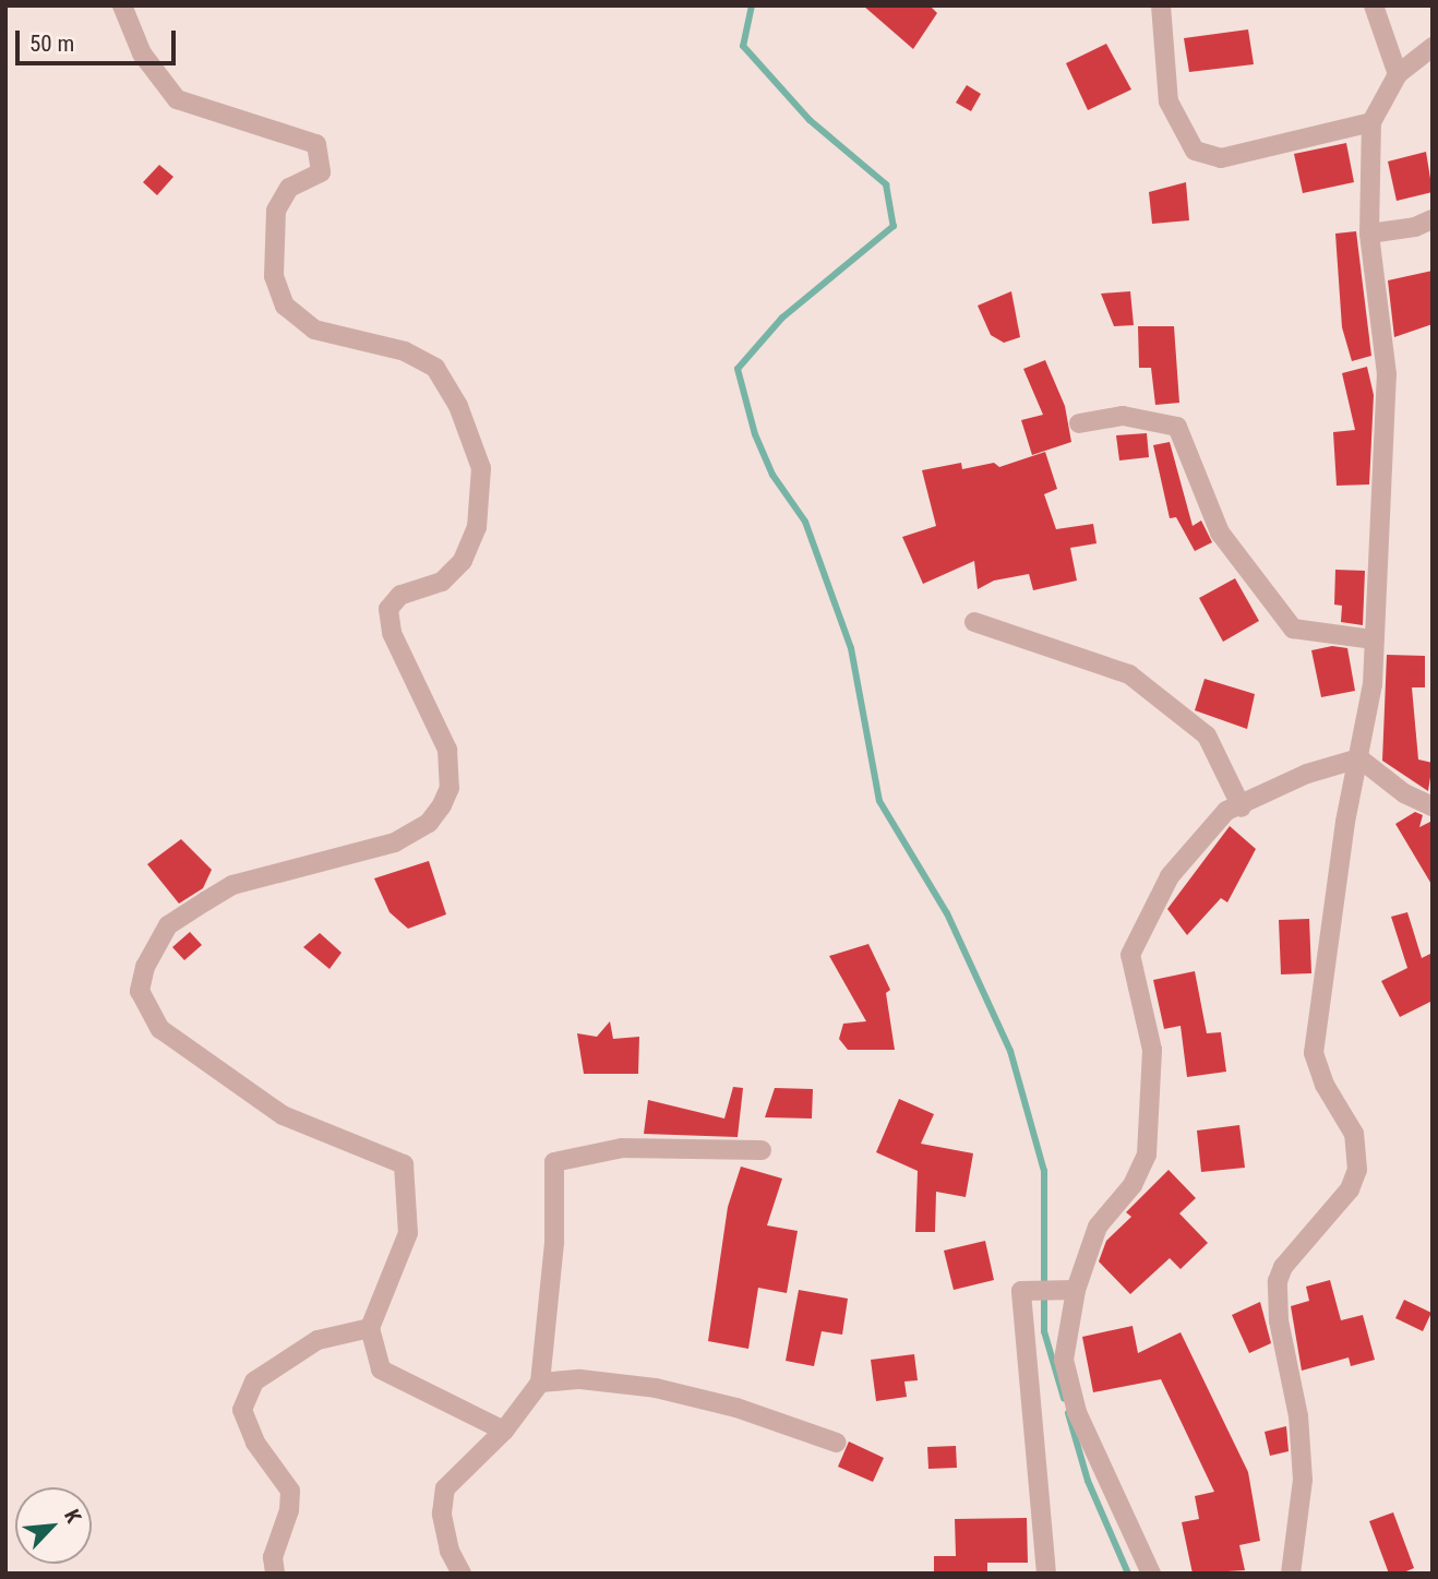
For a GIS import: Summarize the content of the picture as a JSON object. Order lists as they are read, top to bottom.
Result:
{
  "scale_bar": "50 m",
  "north": "top right"
}
